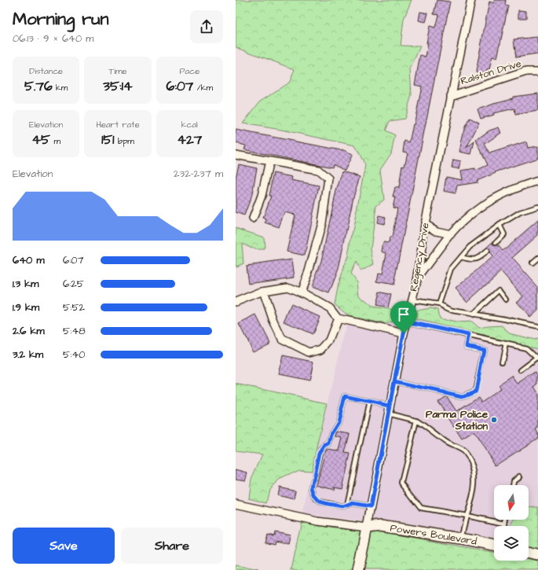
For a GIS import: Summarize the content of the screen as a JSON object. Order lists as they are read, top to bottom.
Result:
{
  "streets": {
    "street": ["Ralston Drive", "Regency Drive", "Powers Boulevard"]
  },
  "crossings": [
    ["Ralston Drive", "Regency Drive"],
    ["Regency Drive", "Powers Boulevard"]
  ],
  "places": ["Parma Police Station"],
  "north": "bottom",
  "page": {
    "heading": ["Morning run", "06:13 · 9 × 640 m"],
    "stats": [
      ["Distance", "5.76 km"],
      ["Time", "35:14"],
      ["Pace", "6:07 /km"],
      ["Elevation", "45 m"],
      ["Heart rate", "151 bpm"],
      ["kcal", "427"]
    ],
    "chart": ["Elevation", "232–237 m"],
    "list": [
      {
        "name": "640 m",
        "note": "6:07"
      },
      {
        "name": "1.3 km",
        "note": "6:25"
      },
      {
        "name": "1.9 km",
        "note": "5:52"
      },
      {
        "name": "2.6 km",
        "note": "5:48"
      },
      {
        "name": "3.2 km",
        "note": "5:40"
      }
    ],
    "buttons": ["Save", "Share"]
  }
}
